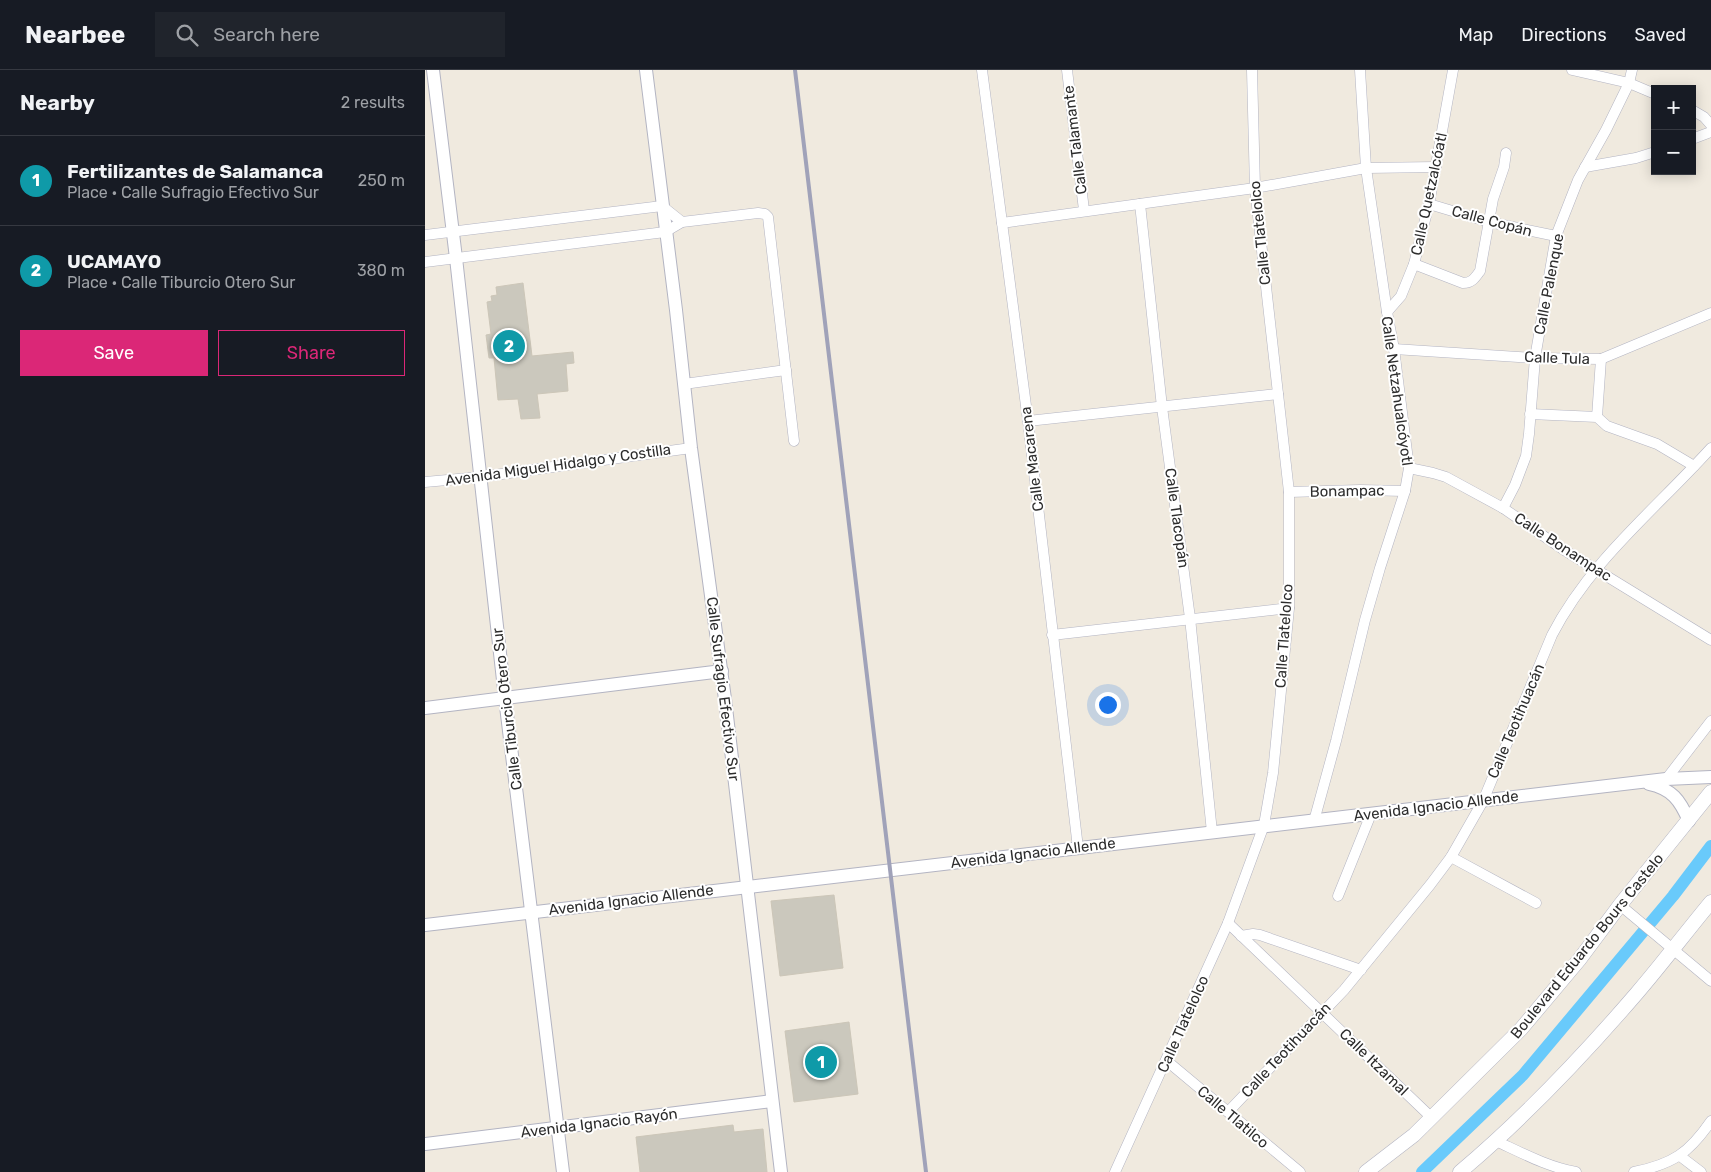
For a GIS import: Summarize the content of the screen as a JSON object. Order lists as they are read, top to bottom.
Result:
{
  "streets": {
    "main road": ["Boulevard Eduardo Bours Castelo"],
    "street": [
      "Calle Talamante",
      "Calle Quetzalcóatl",
      "Calle Copán",
      "Calle Tlatelolco",
      "Calle Palenque",
      "Calle Tula",
      "Calle Netzahualcóyotl",
      "Calle Macarena",
      "Avenida Miguel Hidalgo y Costilla",
      "Bonampac",
      "Calle Tlacopán",
      "Calle Bonampac",
      "Calle Sufragio Efectivo Sur",
      "Calle Tiburcio Otero Sur",
      "Calle Teotihuacán",
      "Avenida Ignacio Allende",
      "Calle Itzamal",
      "Calle Tlatilco",
      "Avenida Ignacio Rayón"
    ]
  },
  "crossings": [
    ["Calle Quetzalcóatl", "Calle Copán"],
    ["Calle Quetzalcóatl", "Calle Netzahualcóyotl"],
    ["Calle Copán", "Calle Palenque"],
    ["Calle Tlatelolco", "Bonampac"],
    ["Calle Tlatelolco", "Avenida Ignacio Allende"],
    ["Calle Tlatelolco", "Calle Itzamal"],
    ["Calle Tlatelolco", "Calle Tlatilco"],
    ["Calle Palenque", "Calle Tula"],
    ["Calle Palenque", "Calle Bonampac"],
    ["Calle Tula", "Calle Netzahualcóyotl"],
    ["Calle Netzahualcóyotl", "Bonampac"],
    ["Calle Netzahualcóyotl", "Calle Bonampac"],
    ["Calle Netzahualcóyotl", "Avenida Ignacio Allende"],
    ["Calle Macarena", "Avenida Ignacio Allende"],
    ["Avenida Miguel Hidalgo y Costilla", "Calle Sufragio Efectivo Sur"],
    ["Avenida Miguel Hidalgo y Costilla", "Calle Tiburcio Otero Sur"],
    ["Calle Tlacopán", "Avenida Ignacio Allende"],
    ["Calle Bonampac", "Calle Teotihuacán"],
    ["Calle Sufragio Efectivo Sur", "Avenida Ignacio Allende"],
    ["Calle Sufragio Efectivo Sur", "Avenida Ignacio Rayón"],
    ["Calle Tiburcio Otero Sur", "Avenida Ignacio Allende"],
    ["Calle Tiburcio Otero Sur", "Avenida Ignacio Rayón"],
    ["Calle Teotihuacán", "Avenida Ignacio Allende"],
    ["Calle Teotihuacán", "Calle Itzamal"],
    ["Calle Teotihuacán", "Calle Tlatilco"],
    ["Boulevard Eduardo Bours Castelo", "Calle Itzamal"]
  ],
  "page": {
    "header": "Nearbee",
    "search": "Search here",
    "nav": ["Map", "Directions", "Saved"],
    "heading": ["Nearby", "2 results"],
    "map_buttons": ["+", "−"],
    "list": [
      {
        "mark": "1",
        "name": "Fertilizantes de Salamanca",
        "note": "Place · Calle Sufragio Efectivo Sur",
        "value": "250 m"
      },
      {
        "mark": "2",
        "name": "UCAMAYO",
        "note": "Place · Calle Tiburcio Otero Sur",
        "value": "380 m"
      }
    ],
    "buttons": ["Save", "Share"],
    "pins": ["2", "1"]
  }
}
